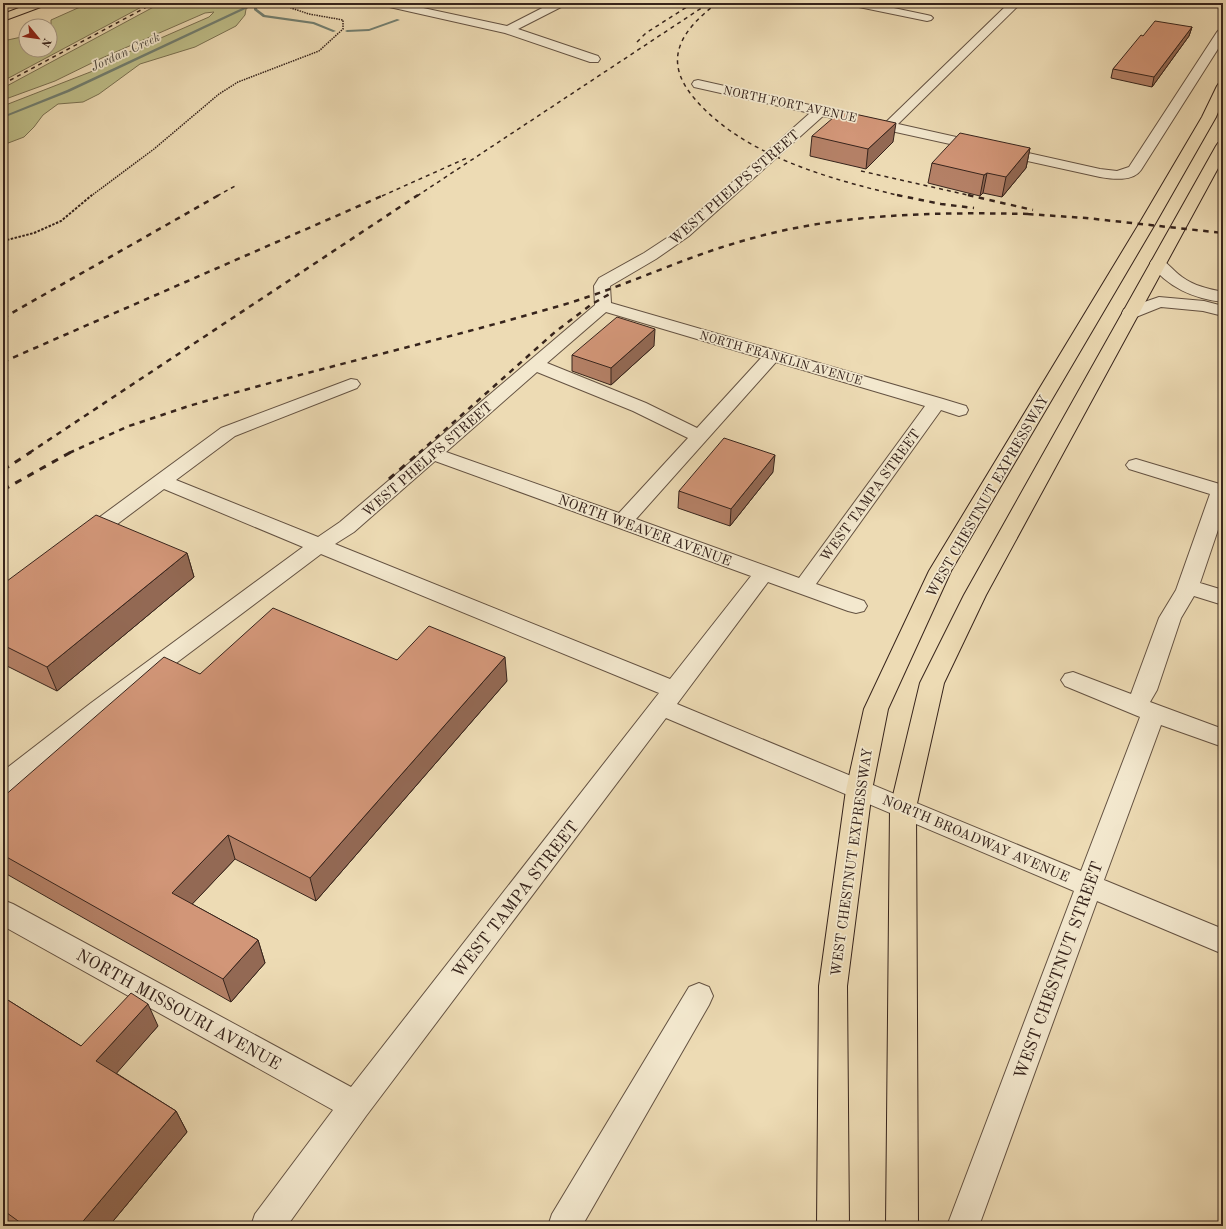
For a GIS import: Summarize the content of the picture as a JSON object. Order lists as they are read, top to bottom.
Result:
{
  "streets": {
    "main road": ["WEST CHESTNUT EXPRESSWAY"],
    "street": [
      "NORTH FORT AVENUE",
      "WEST PHELPS STREET",
      "NORTH FRANKLIN AVENUE",
      "WEST TAMPA STREET",
      "NORTH WEAVER AVENUE",
      "NORTH BROADWAY AVENUE",
      "WEST CHESTNUT STREET",
      "NORTH MISSOURI AVENUE"
    ]
  },
  "crossings": [
    ["NORTH FORT AVENUE", "WEST PHELPS STREET"],
    ["WEST PHELPS STREET", "NORTH FRANKLIN AVENUE"],
    ["WEST PHELPS STREET", "NORTH WEAVER AVENUE"],
    ["WEST PHELPS STREET", "NORTH BROADWAY AVENUE"],
    ["NORTH FRANKLIN AVENUE", "WEST TAMPA STREET"],
    ["WEST TAMPA STREET", "NORTH WEAVER AVENUE"],
    ["WEST TAMPA STREET", "NORTH BROADWAY AVENUE"],
    ["WEST TAMPA STREET", "NORTH MISSOURI AVENUE"],
    ["WEST CHESTNUT EXPRESSWAY", "NORTH BROADWAY AVENUE"],
    ["NORTH BROADWAY AVENUE", "WEST CHESTNUT STREET"]
  ],
  "water": ["Jordan Creek"],
  "north": "bottom right"
}
